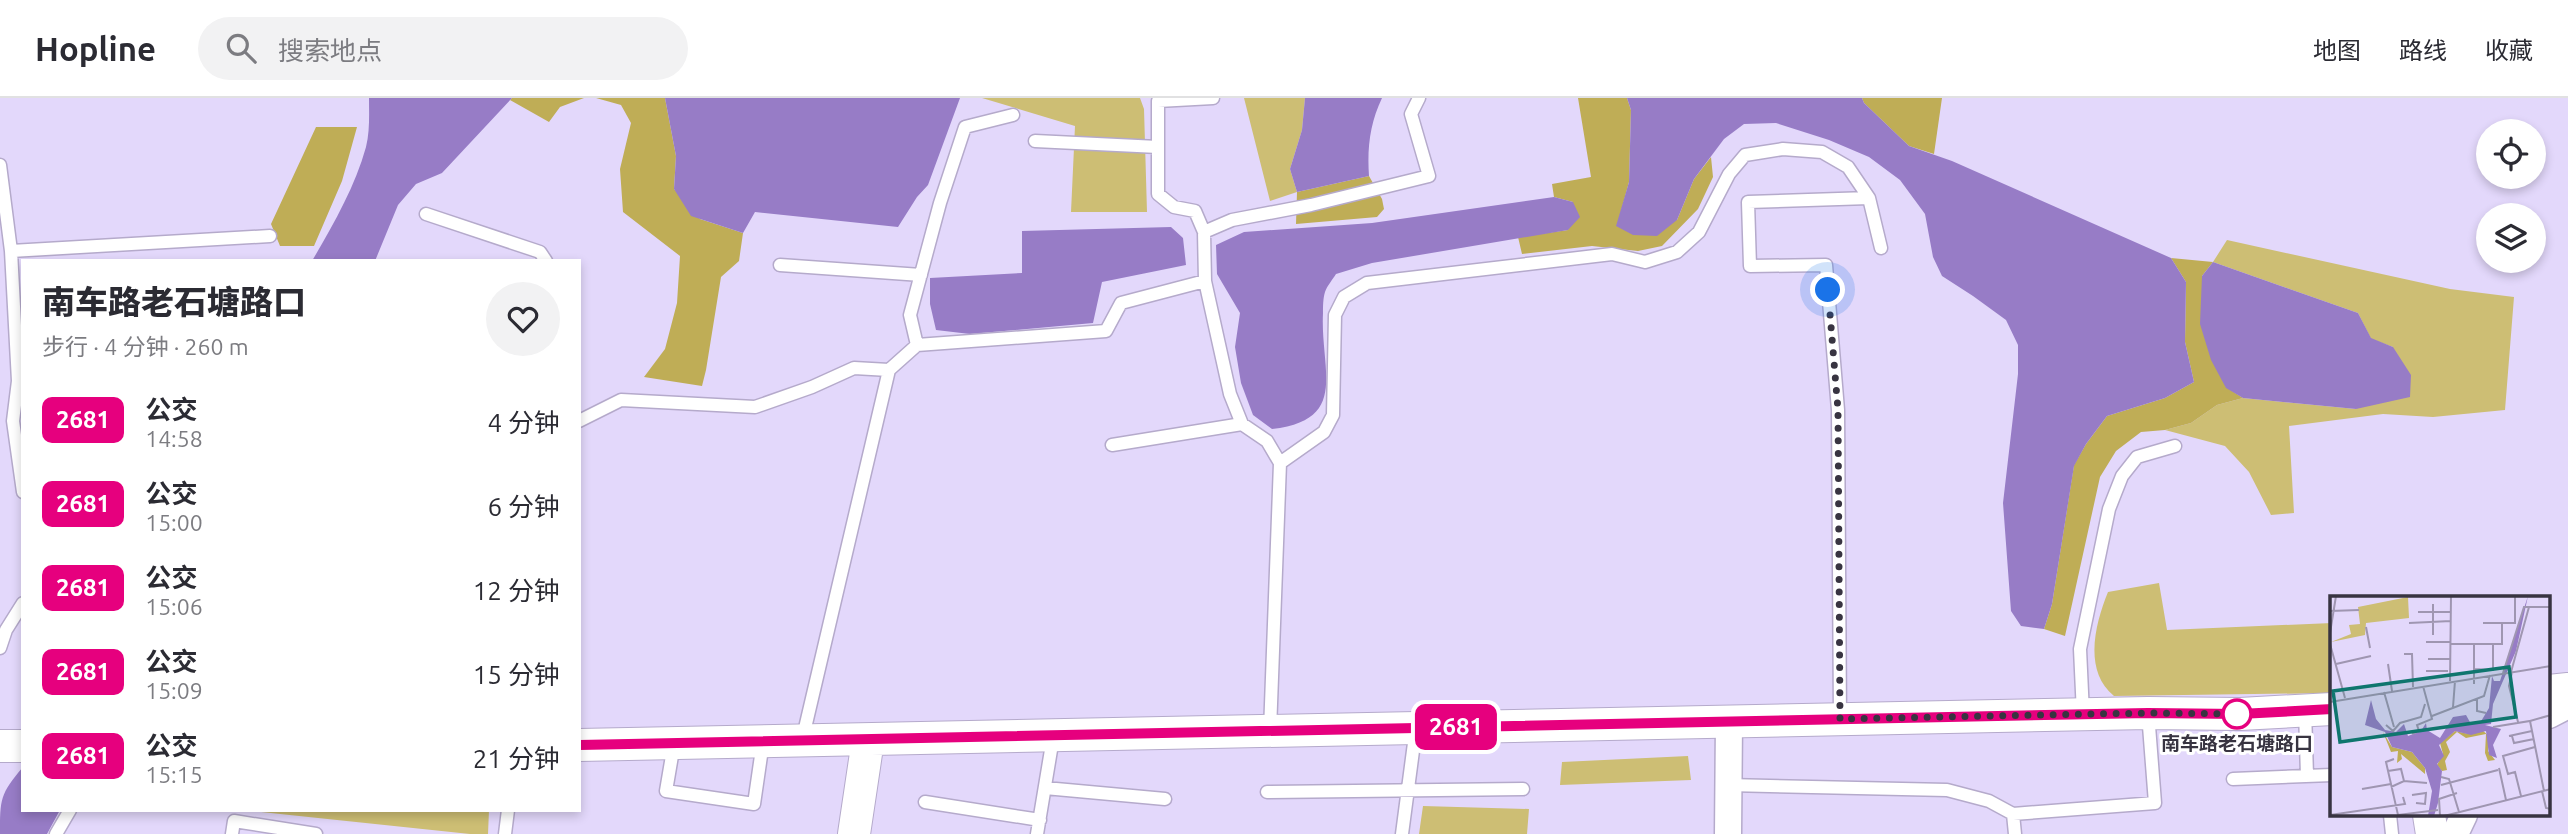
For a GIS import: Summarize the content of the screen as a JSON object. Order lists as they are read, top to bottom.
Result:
{
  "places": ["南车路老石塘路口"],
  "lines": ["bus line 2681"],
  "page": {
    "header": "Hopline",
    "search": "搜索地点",
    "nav": ["地图", "路线", "收藏"],
    "on_map": "2681",
    "heading": ["南车路老石塘路口", "步行 · 4 分钟 · 260 m"],
    "list": [
      {
        "mark": "2681",
        "name": "公交",
        "note": "14:58",
        "value": "4 分钟"
      },
      {
        "mark": "2681",
        "name": "公交",
        "note": "15:00",
        "value": "6 分钟"
      },
      {
        "mark": "2681",
        "name": "公交",
        "note": "15:06",
        "value": "12 分钟"
      },
      {
        "mark": "2681",
        "name": "公交",
        "note": "15:09",
        "value": "15 分钟"
      },
      {
        "mark": "2681",
        "name": "公交",
        "note": "15:15",
        "value": "21 分钟"
      }
    ]
  }
}
